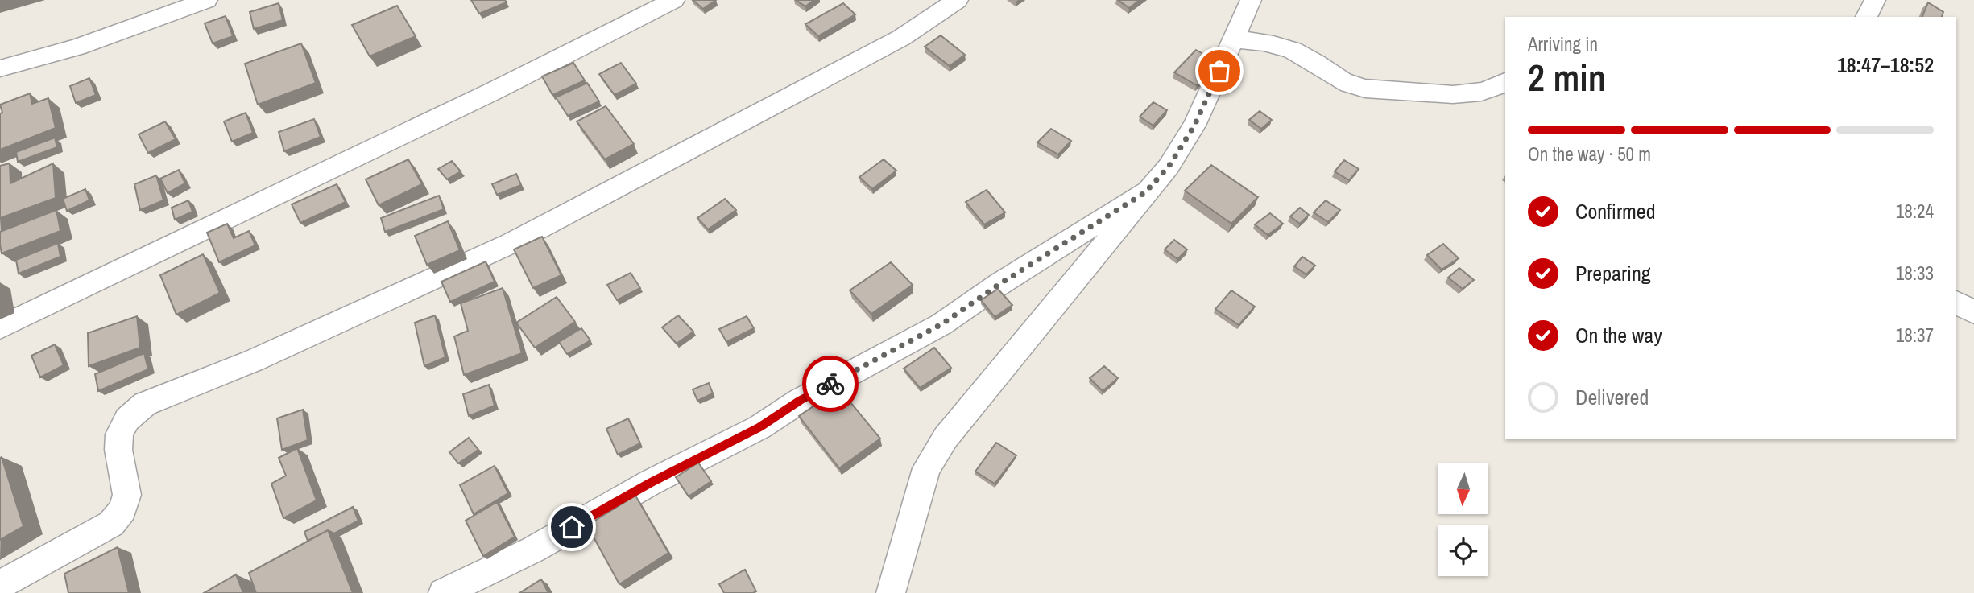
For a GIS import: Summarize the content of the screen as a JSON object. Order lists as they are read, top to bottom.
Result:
{
  "north": "bottom",
  "page": {
    "heading": ["2 min", "Arriving in", "18:47–18:52"],
    "bar": "On the way · 50 m",
    "list": [
      ["Confirmed", "18:24"],
      ["Preparing", "18:33"],
      ["On the way", "18:37"],
      "Delivered"
    ]
  }
}
